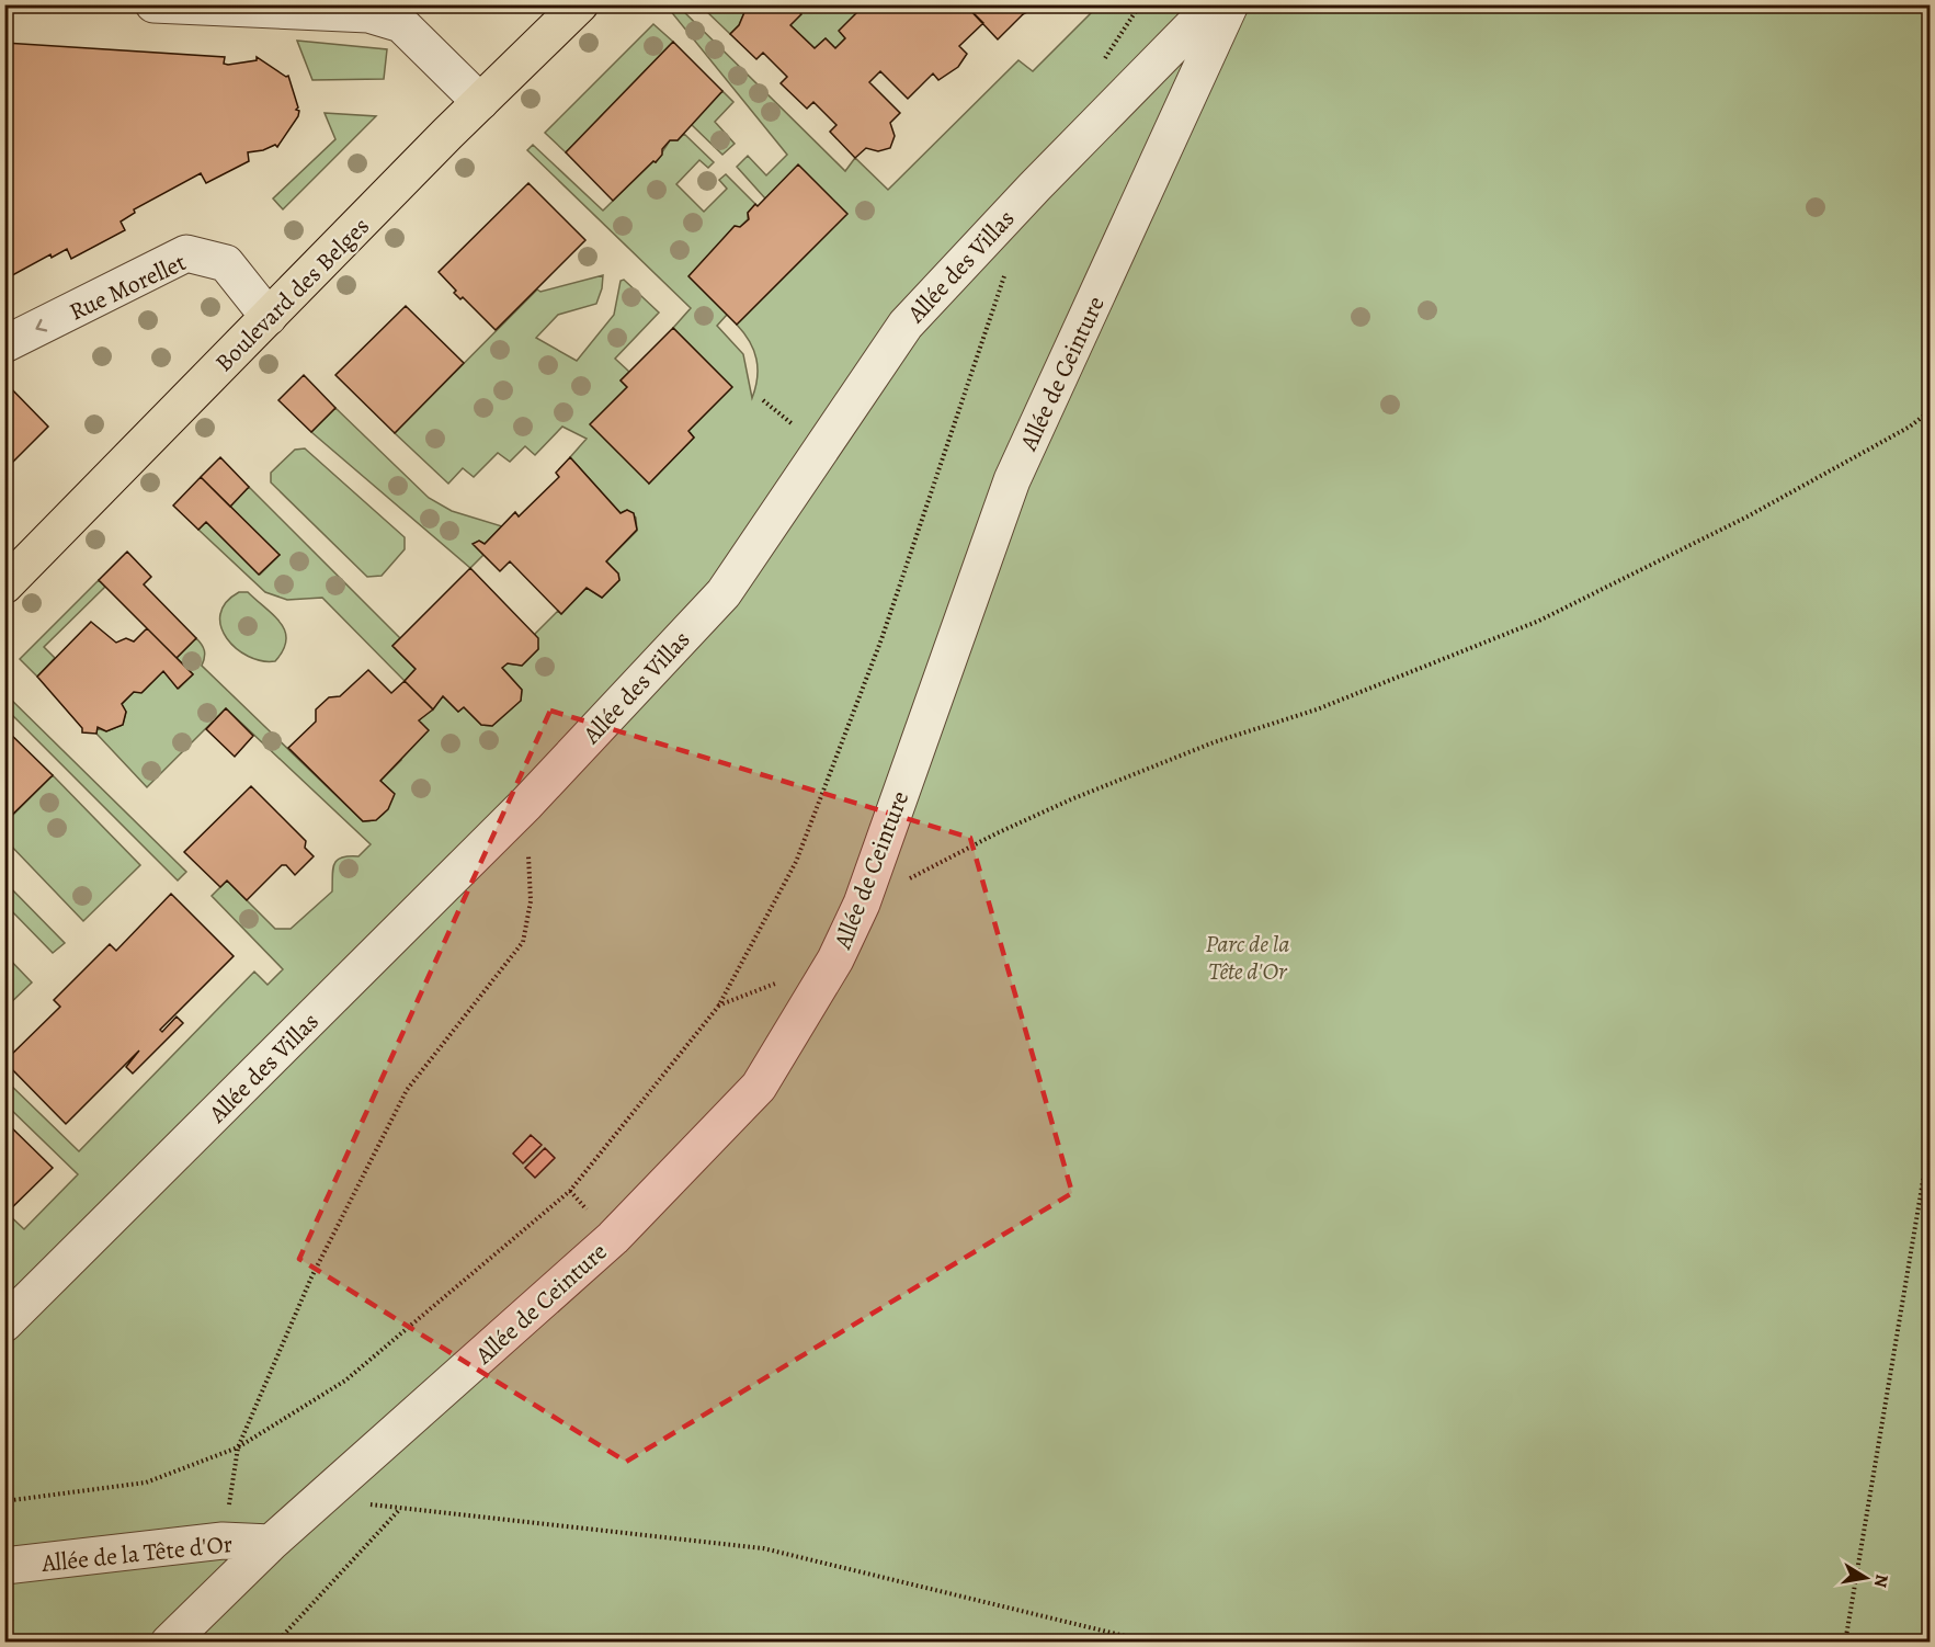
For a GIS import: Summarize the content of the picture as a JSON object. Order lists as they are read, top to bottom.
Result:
{
  "streets": {
    "main road": ["Boulevard des Belges"],
    "street": [
      "Allée des Villas",
      "Rue Morellet",
      "Allée de Ceinture",
      "Allée de la Tête d'Or"
    ]
  },
  "crossings": [
    ["Rue Morellet", "Boulevard des Belges"],
    ["Allée de Ceinture", "Allée de la Tête d'Or"]
  ],
  "parks": ["Parc de la Tête d'Or"],
  "north": "right"
}
